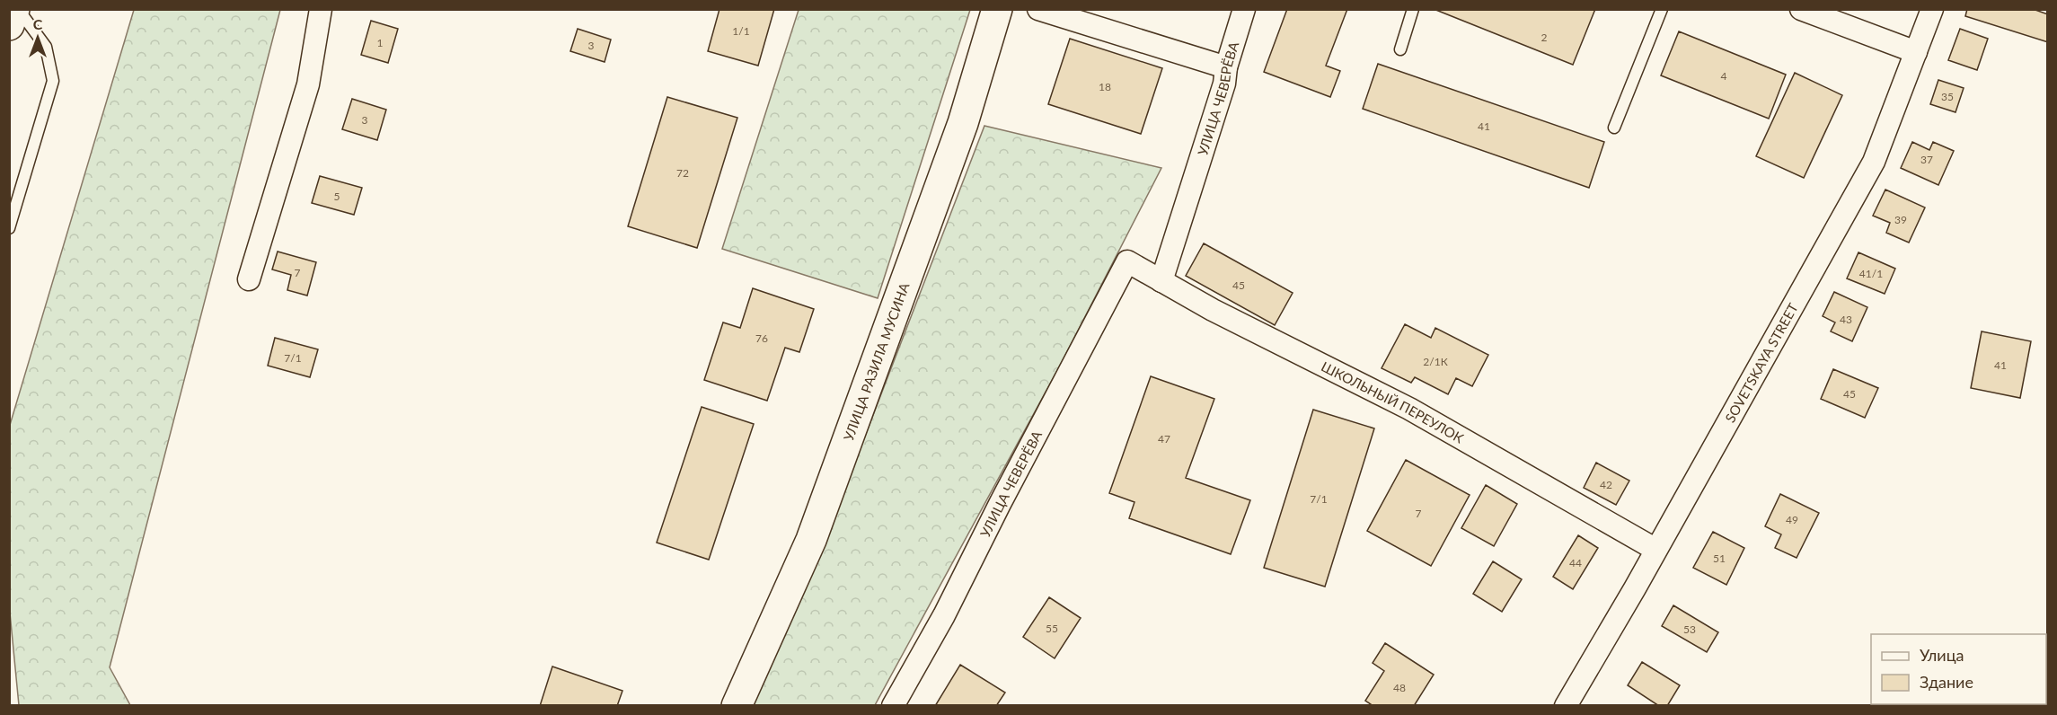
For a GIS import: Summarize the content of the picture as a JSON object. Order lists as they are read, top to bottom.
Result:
{
  "streets": {
    "main road": ["УЛИЦА РАЗИЛА МУСИНА"],
    "street": ["УЛИЦА ЧЕВЕРЁВА", "SOVETSKAYA STREET", "ШКОЛЬНЫЙ ПЕРЕУЛОК"]
  },
  "crossings": [
    ["УЛИЦА ЧЕВЕРЁВА", "ШКОЛЬНЫЙ ПЕРЕУЛОК"],
    ["SOVETSKAYA STREET", "ШКОЛЬНЫЙ ПЕРЕУЛОК"]
  ],
  "house_numbers": [
    "1/1",
    "2",
    "1",
    "3",
    "4",
    "18",
    "35",
    "3",
    "41",
    "37",
    "72",
    "5",
    "39",
    "7",
    "41/1",
    "45",
    "43",
    "76",
    "7/1",
    "2/1К",
    "41",
    "45",
    "47",
    "42",
    "7/1",
    "7",
    "49",
    "51",
    "44",
    "55",
    "53",
    "48"
  ],
  "legend": ["Улица", "Здание"],
  "north": "top"
}
